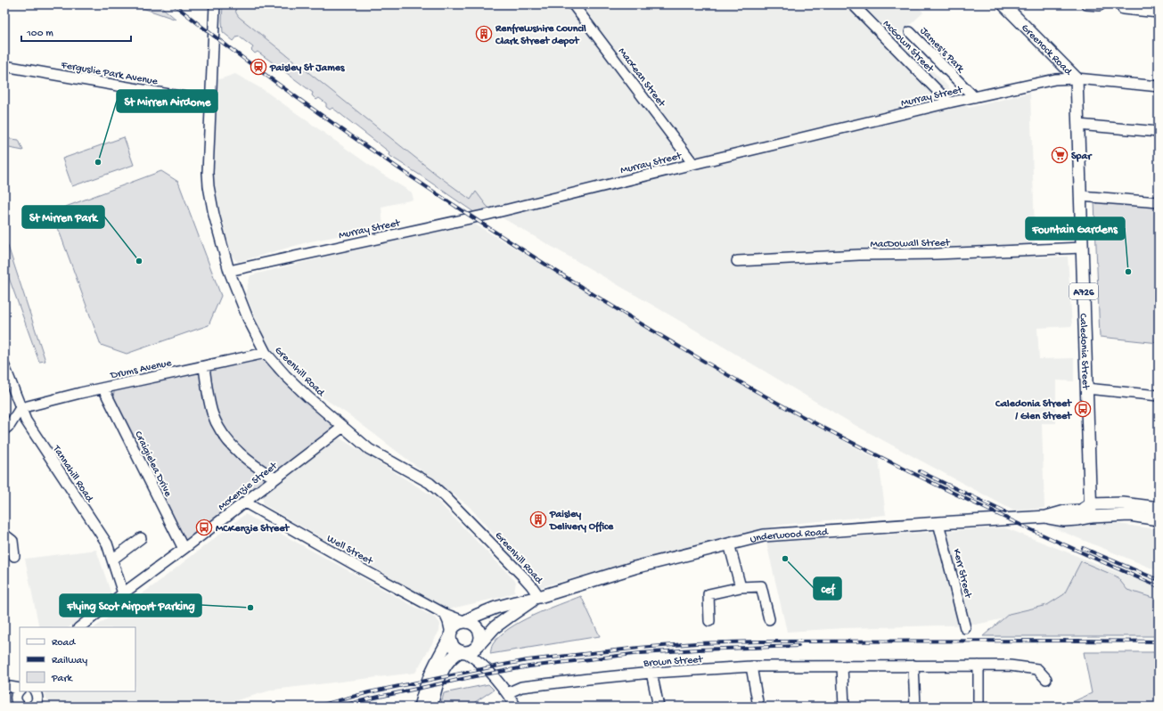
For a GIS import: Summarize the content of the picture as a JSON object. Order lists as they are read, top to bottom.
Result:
{
  "streets": {
    "main road": [
      "Greenock Road",
      "A726",
      "Caledonia Street",
      "Underwood Road"
    ],
    "street": [
      "McGown Street",
      "James's Park",
      "Ferguslie Park Avenue",
      "MacKean Street",
      "Murray Street",
      "MacDowall Street",
      "Drums Avenue",
      "Greenhill Road",
      "Craigielea Drive",
      "Tannahill Road",
      "McKenzie Street",
      "Well Street",
      "Kerr Street",
      "Brown Street"
    ]
  },
  "crossings": [
    ["McGown Street", "Murray Street"],
    ["James's Park", "Murray Street"],
    ["Greenock Road", "Murray Street"],
    ["Greenock Road", "Caledonia Street"],
    ["Ferguslie Park Avenue", "Greenhill Road"],
    ["MacKean Street", "Murray Street"],
    ["Murray Street", "Caledonia Street"],
    ["Murray Street", "Greenhill Road"],
    ["MacDowall Street", "Caledonia Street"],
    ["Caledonia Street", "Underwood Road"],
    ["Drums Avenue", "Greenhill Road"],
    ["Drums Avenue", "Craigielea Drive"],
    ["Drums Avenue", "Tannahill Road"],
    ["Greenhill Road", "McKenzie Street"],
    ["Greenhill Road", "Underwood Road"],
    ["Craigielea Drive", "McKenzie Street"],
    ["Tannahill Road", "McKenzie Street"],
    ["McKenzie Street", "Well Street"],
    ["Underwood Road", "Well Street"],
    ["Underwood Road", "Kerr Street"]
  ],
  "places": {
    "building": ["Renfrewshire Council Clark Street depot", "Paisley Delivery Office"],
    "station": ["Paisley St James"],
    "supermarket": ["Spar"],
    "other": [
      "St Mirren Airdome",
      "St Mirren Park",
      "Fountain Gardens",
      "cef",
      "Flying Scot Airport Parking"
    ],
    "bus stop": ["Caledonia Street / Glen Street", "MCKenzie Street"]
  },
  "legend": ["Road", "Railway", "Park"],
  "scale_bar": "100 m"
}
